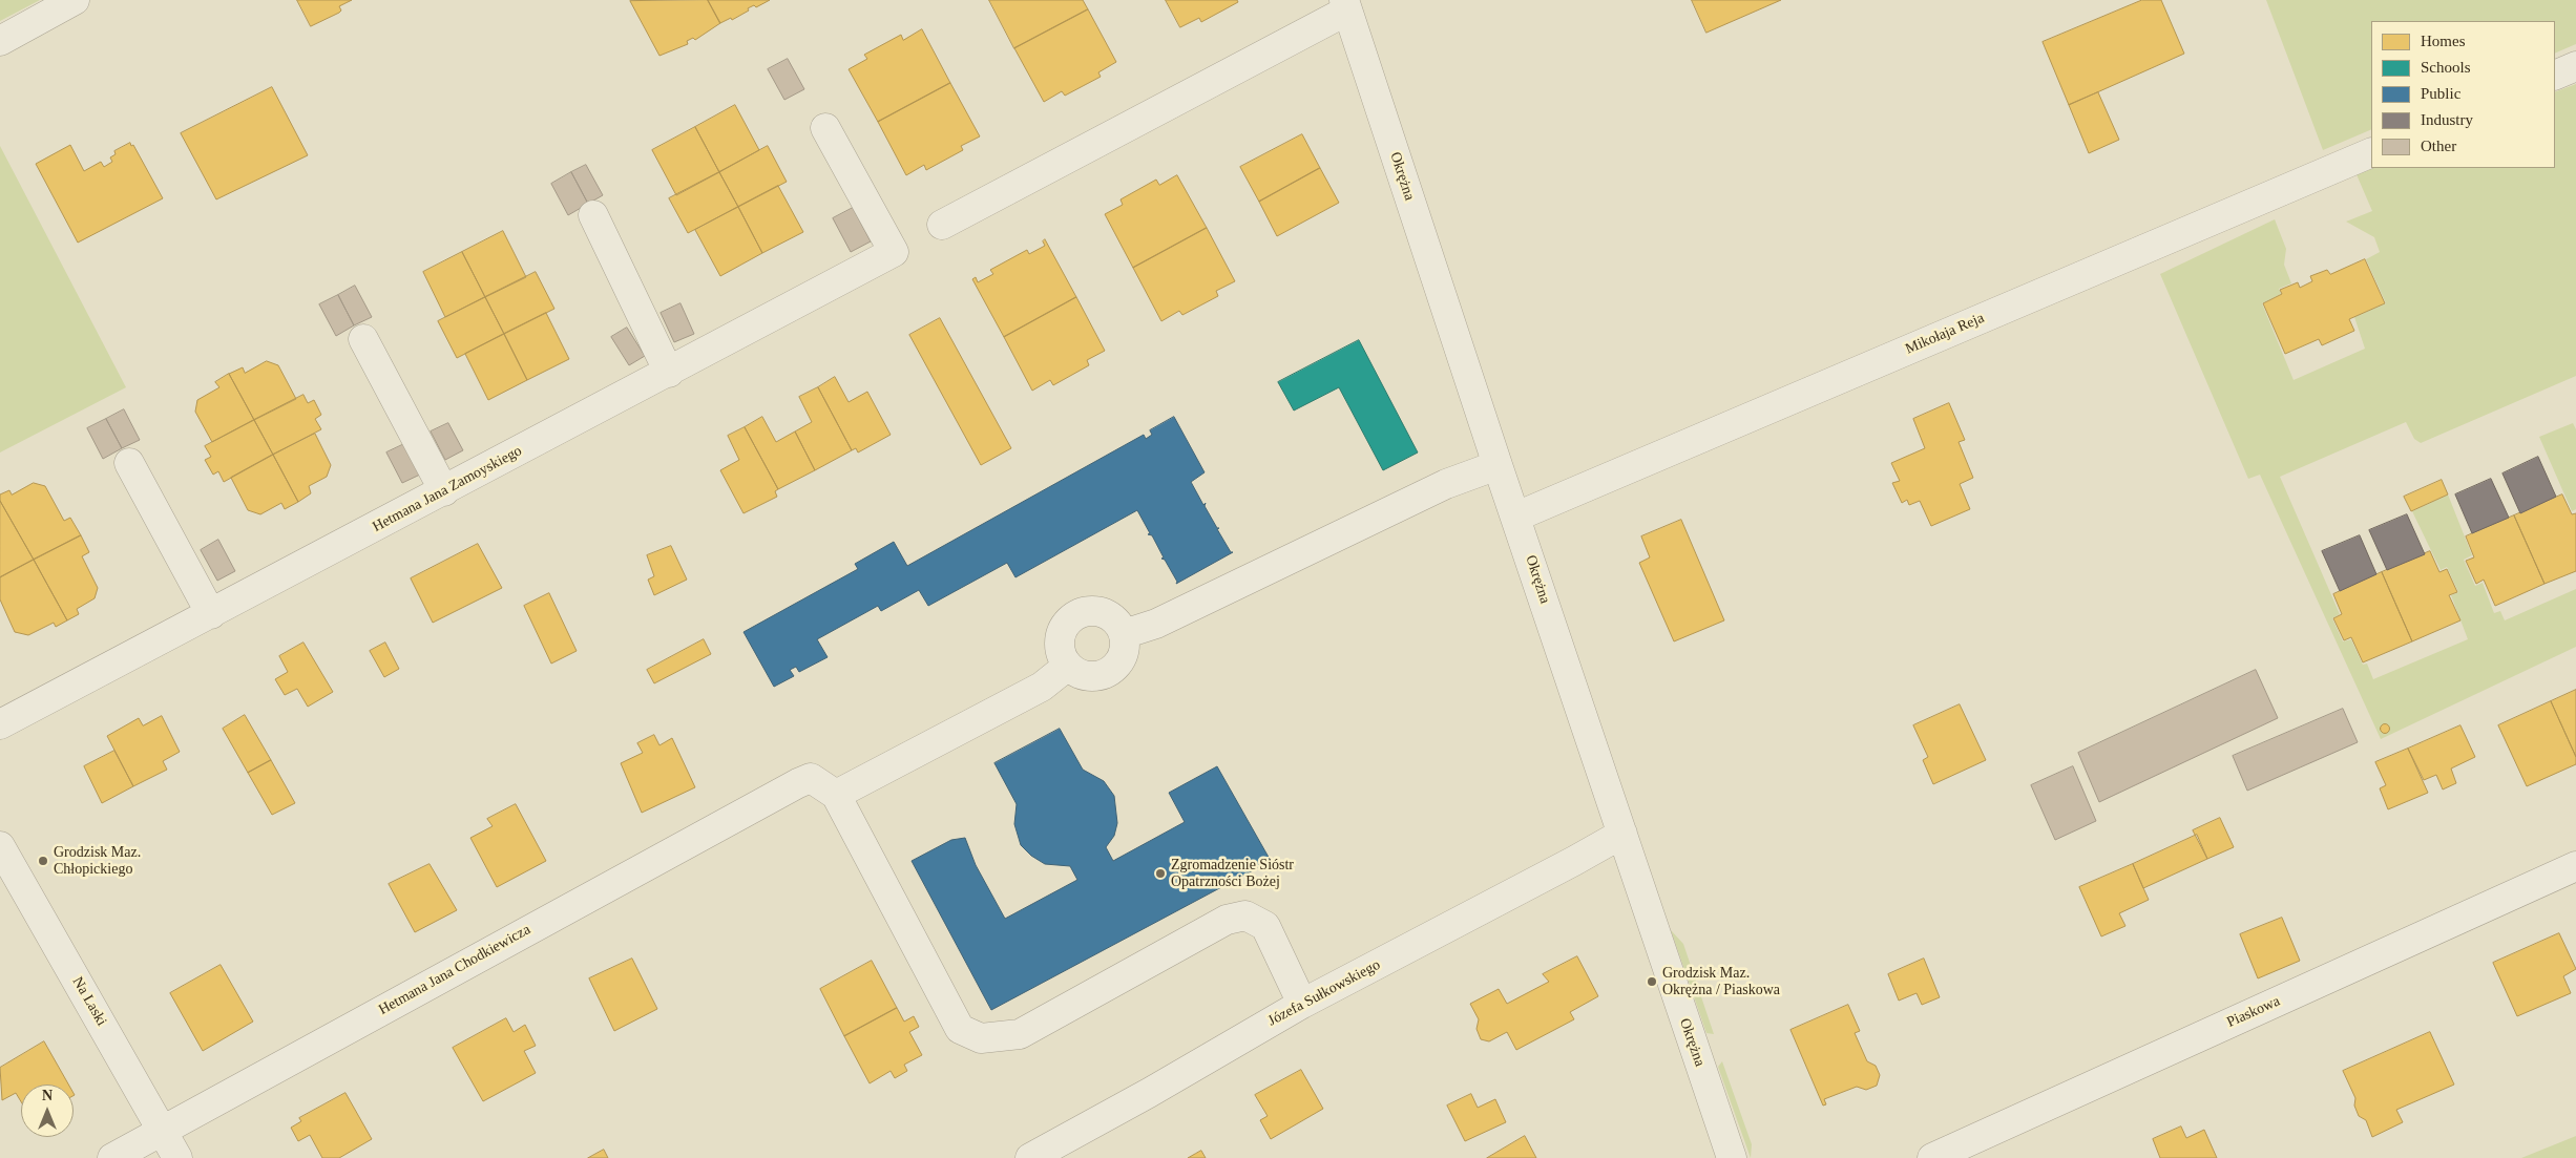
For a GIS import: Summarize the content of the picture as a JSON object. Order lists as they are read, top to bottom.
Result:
{
  "streets": {
    "street": [
      "Okrężna",
      "Mikołaja Reja",
      "Hetmana Jana Zamoyskiego",
      "Hetmana Jana Chodkiewicza",
      "Józefa Sułkowskiego",
      "Na Laski",
      "Piaskowa"
    ]
  },
  "crossings": [
    ["Okrężna", "Mikołaja Reja"],
    ["Okrężna", "Józefa Sułkowskiego"],
    ["Hetmana Jana Chodkiewicza", "Na Laski"]
  ],
  "places": ["Grodzisk Maz. Chłopickiego", "Zgromadzenie Sióstr Opatrzności Bożej", "Grodzisk Maz. Okrężna / Piaskowa"],
  "legend": [
    "Homes",
    "Schools",
    "Public",
    "Industry",
    "Other"
  ],
  "north": "top"
}
